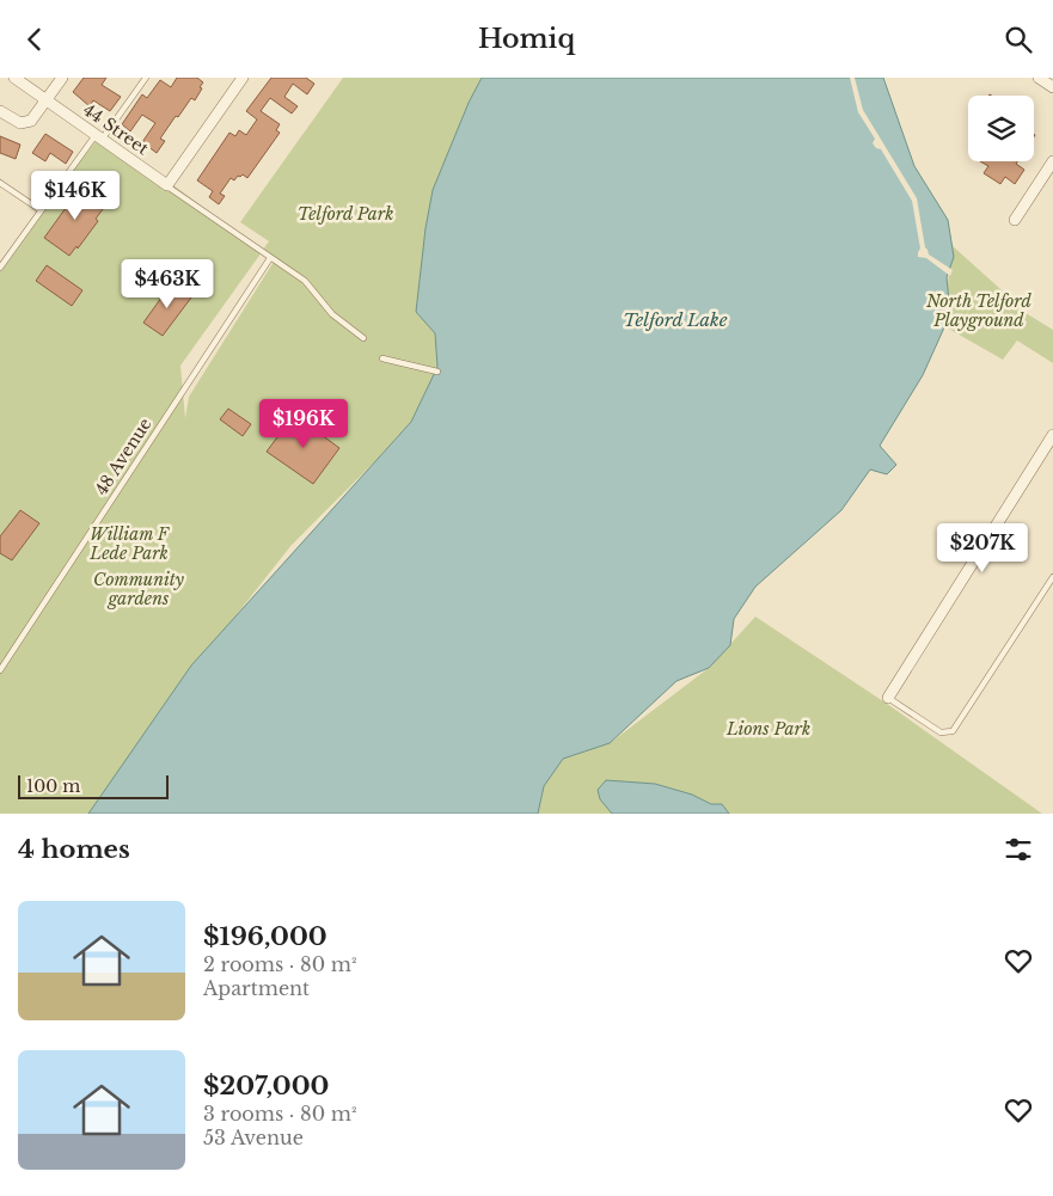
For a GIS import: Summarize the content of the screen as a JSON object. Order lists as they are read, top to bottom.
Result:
{
  "streets": {
    "street": ["44 Street"],
    "lane": ["48 Avenue"]
  },
  "water": ["Telford Lake"],
  "parks": [
    "Telford Park",
    "North Telford Playground",
    "William F Lede Park",
    "Community gardens",
    "Lions Park"
  ],
  "scale_bar": "100 m",
  "page": {
    "header": "Homiq",
    "price": [
      "$146K",
      "$463K",
      "$196K",
      "$207K"
    ],
    "scale": "100 m",
    "heading": "4 homes",
    "list": [
      {
        "name": "$196,000",
        "note": "2 rooms · 80 m² · Apartment"
      },
      {
        "name": "$207,000",
        "note": "3 rooms · 80 m² · 53 Avenue"
      }
    ]
  }
}
